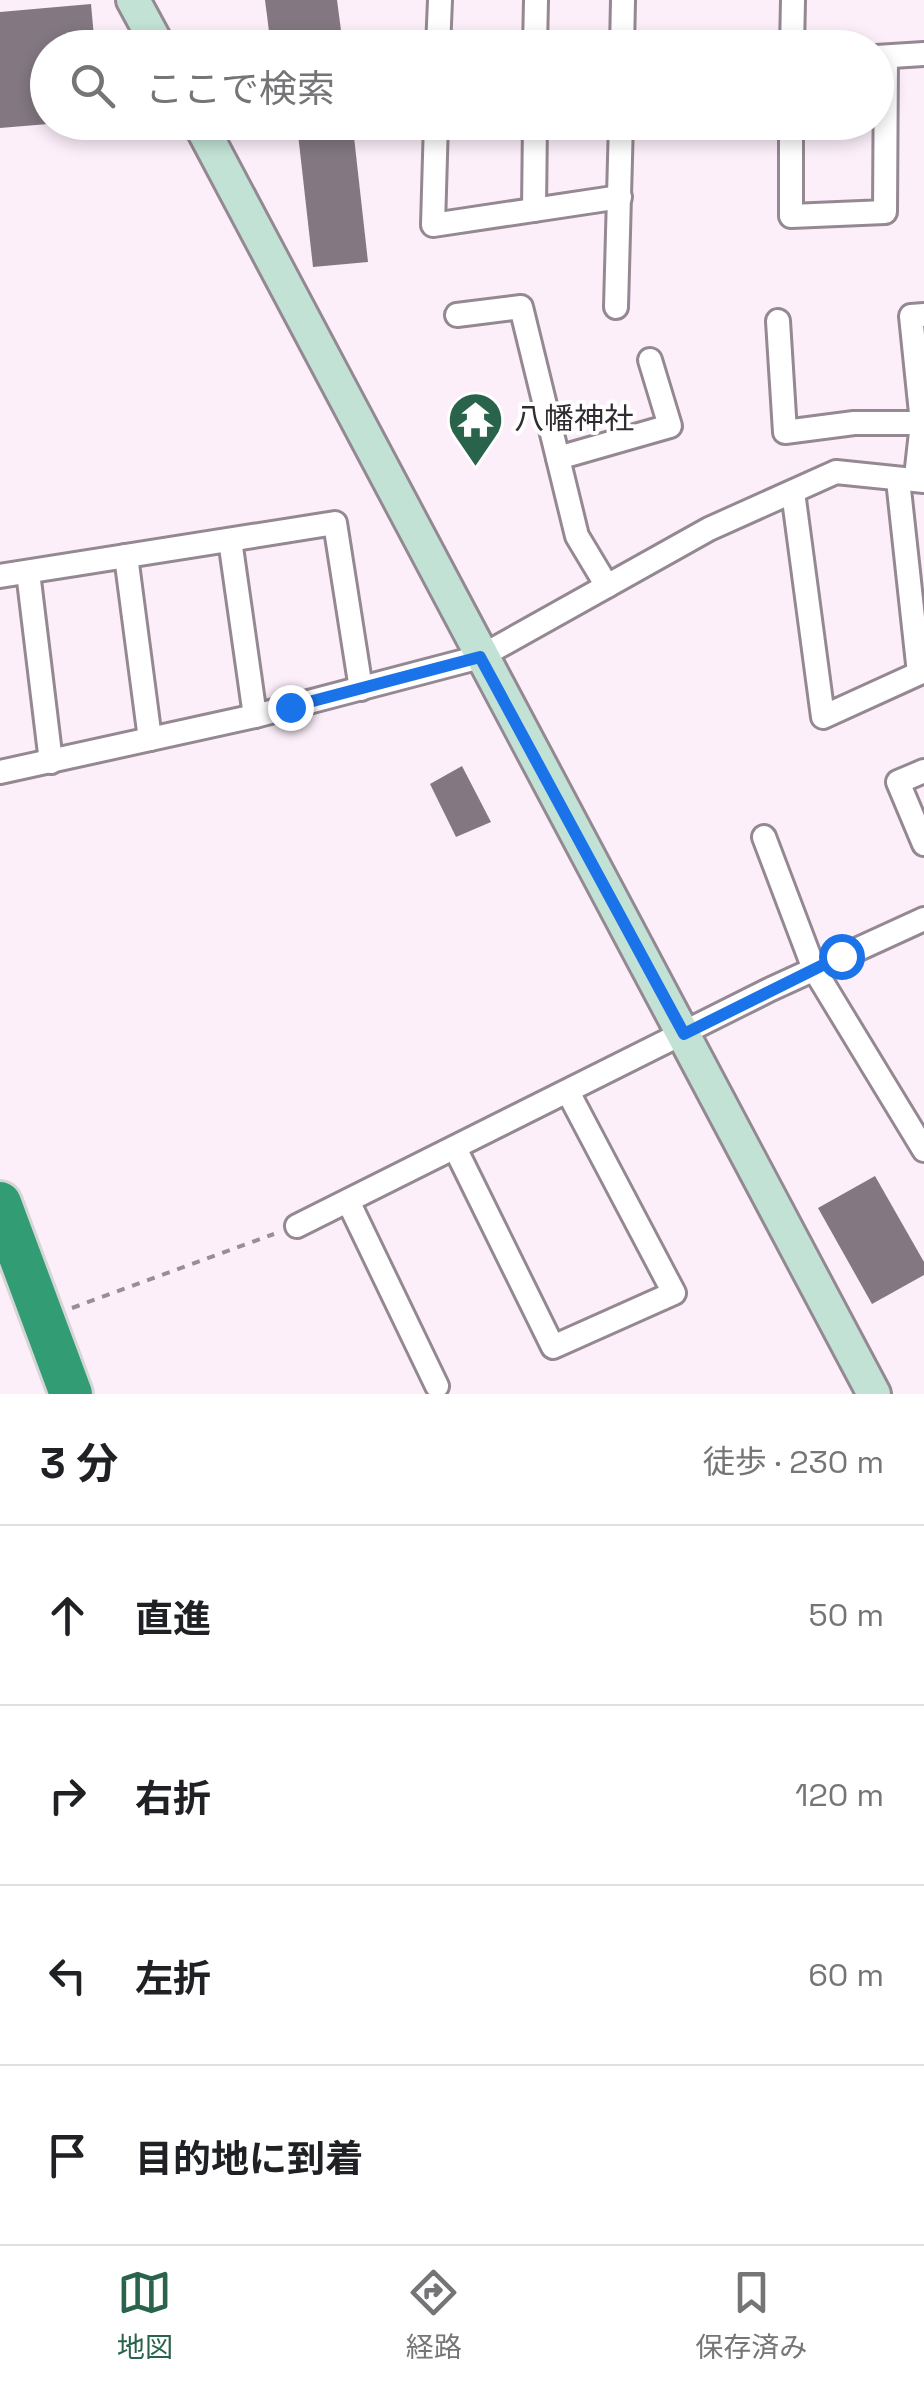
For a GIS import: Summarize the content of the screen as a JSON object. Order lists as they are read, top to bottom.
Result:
{
  "places": {
    "temple": ["八幡神社"]
  },
  "page": {
    "search": "ここで検索",
    "heading": ["3 分", "徒歩 · 230 m"],
    "list": [
      ["直進", "50 m"],
      ["右折", "120 m"],
      ["左折", "60 m"],
      "目的地に到着"
    ],
    "nav": ["地図", "経路", "保存済み"]
  }
}
